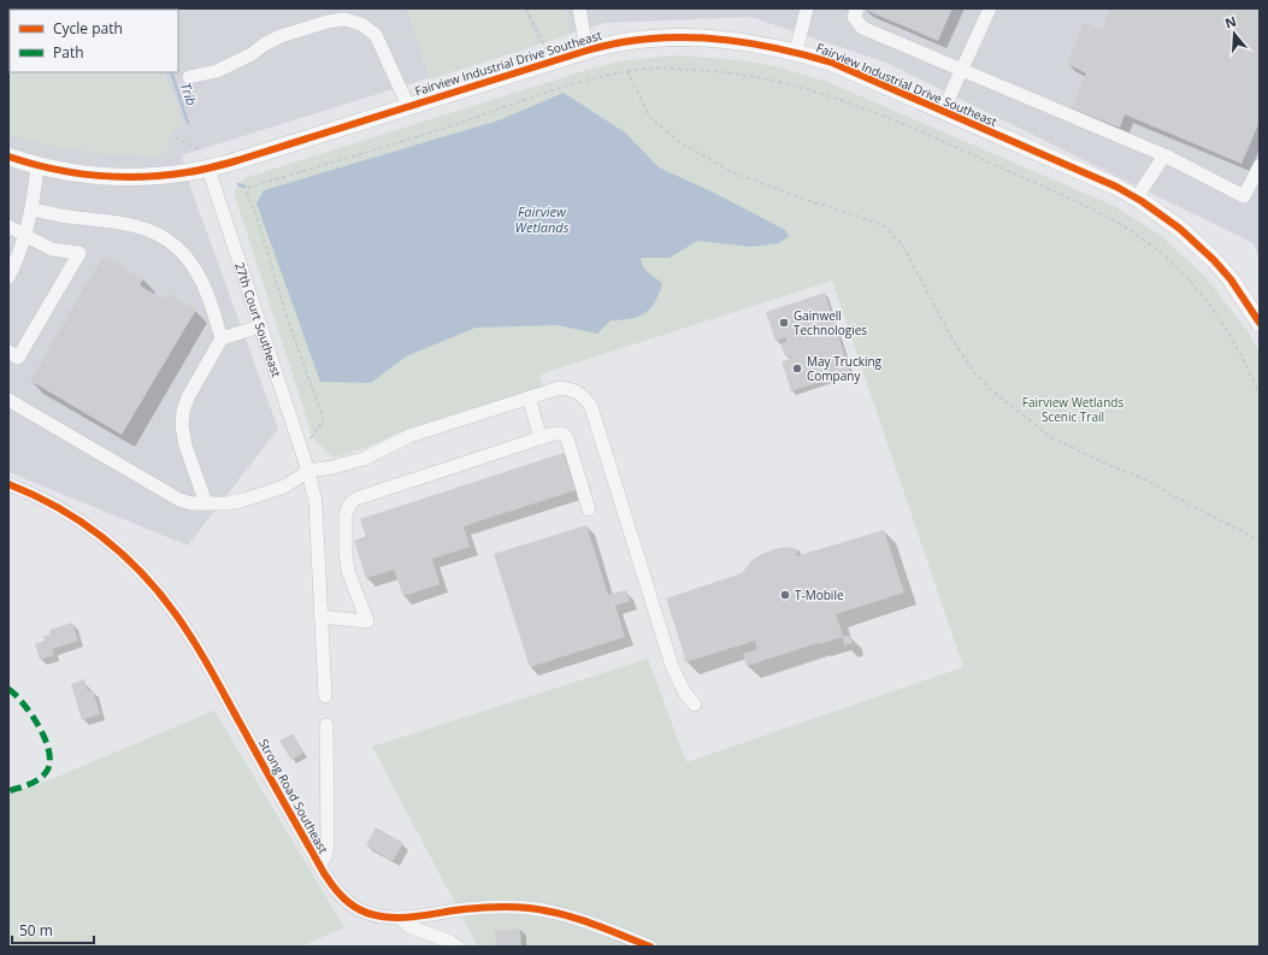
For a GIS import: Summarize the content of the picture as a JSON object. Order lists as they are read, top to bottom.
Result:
{
  "streets": {
    "main road": ["Fairview Industrial Drive Southeast"],
    "street": ["27th Court Southeast", "Strong Road Southeast"]
  },
  "crossings": [
    ["Fairview Industrial Drive Southeast", "27th Court Southeast"]
  ],
  "water": ["Trib", "Fairview Wetlands"],
  "parks": ["Fairview Wetlands Scenic Trail"],
  "places": ["Gainwell Technologies", "May Trucking Company", "T-Mobile"],
  "legend": ["Cycle path", "Path"],
  "scale_bar": "50 m",
  "north": "top"
}
